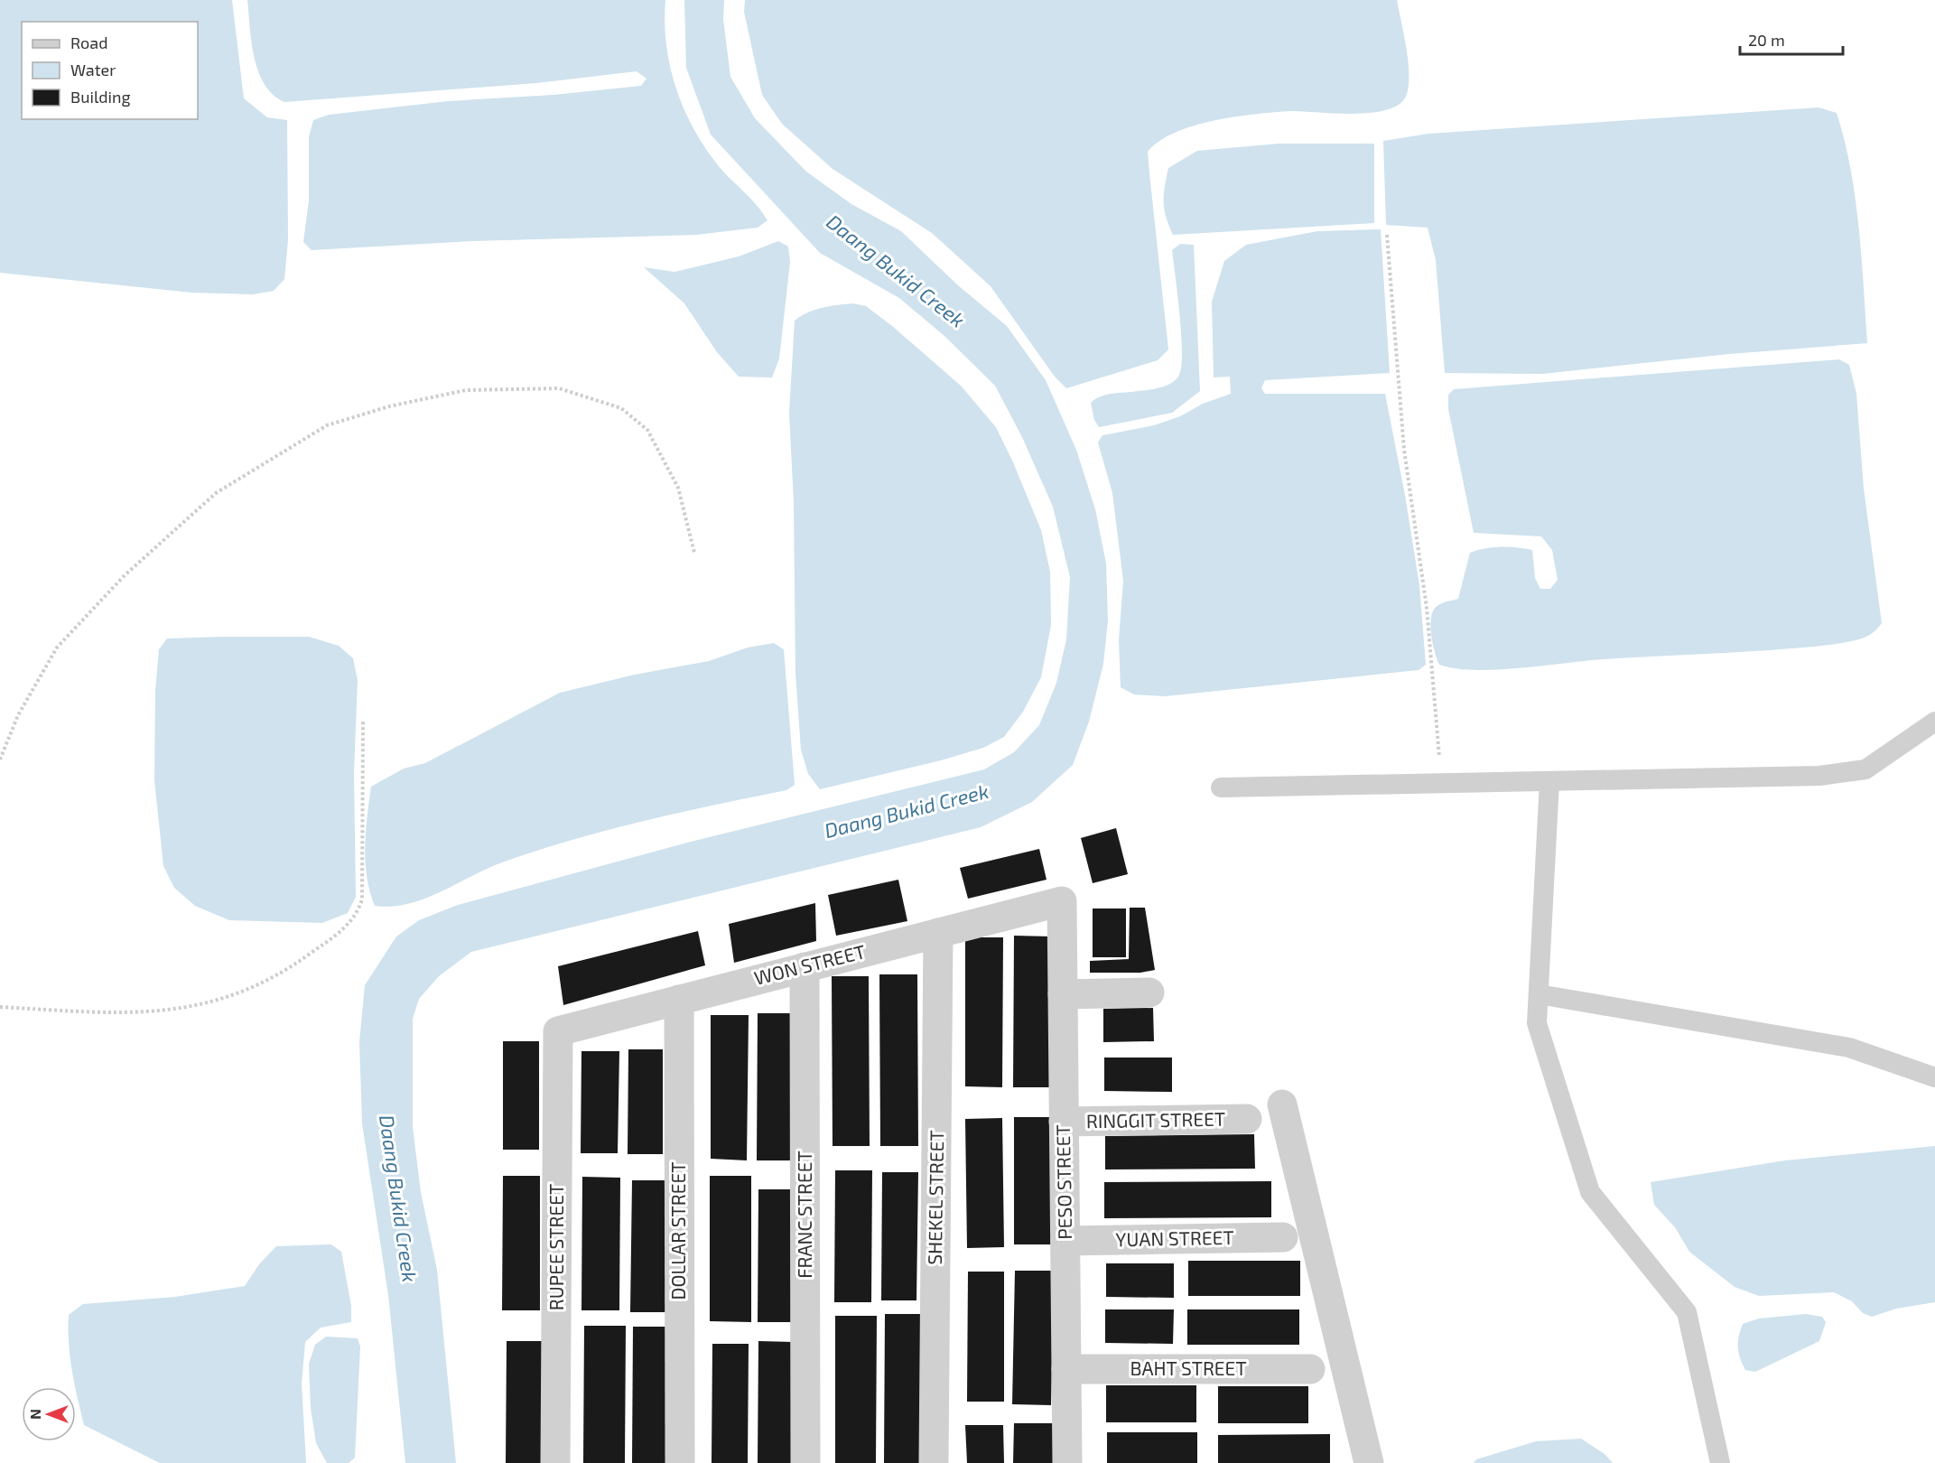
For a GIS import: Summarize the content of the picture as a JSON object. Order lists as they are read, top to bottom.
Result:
{
  "streets": {
    "street": [
      "WON STREET",
      "RINGGIT STREET",
      "PESO STREET",
      "SHEKEL STREET",
      "FRANC STREET",
      "DOLLAR STREET",
      "YUAN STREET",
      "RUPEE STREET",
      "BAHT STREET"
    ]
  },
  "crossings": [
    ["WON STREET", "PESO STREET"],
    ["WON STREET", "SHEKEL STREET"],
    ["WON STREET", "FRANC STREET"],
    ["WON STREET", "DOLLAR STREET"],
    ["WON STREET", "RUPEE STREET"],
    ["RINGGIT STREET", "PESO STREET"],
    ["PESO STREET", "YUAN STREET"],
    ["PESO STREET", "BAHT STREET"]
  ],
  "water": ["Daang Bukid Creek"],
  "legend": ["Road", "Water", "Building"],
  "scale_bar": "20 m",
  "north": "left"
}
